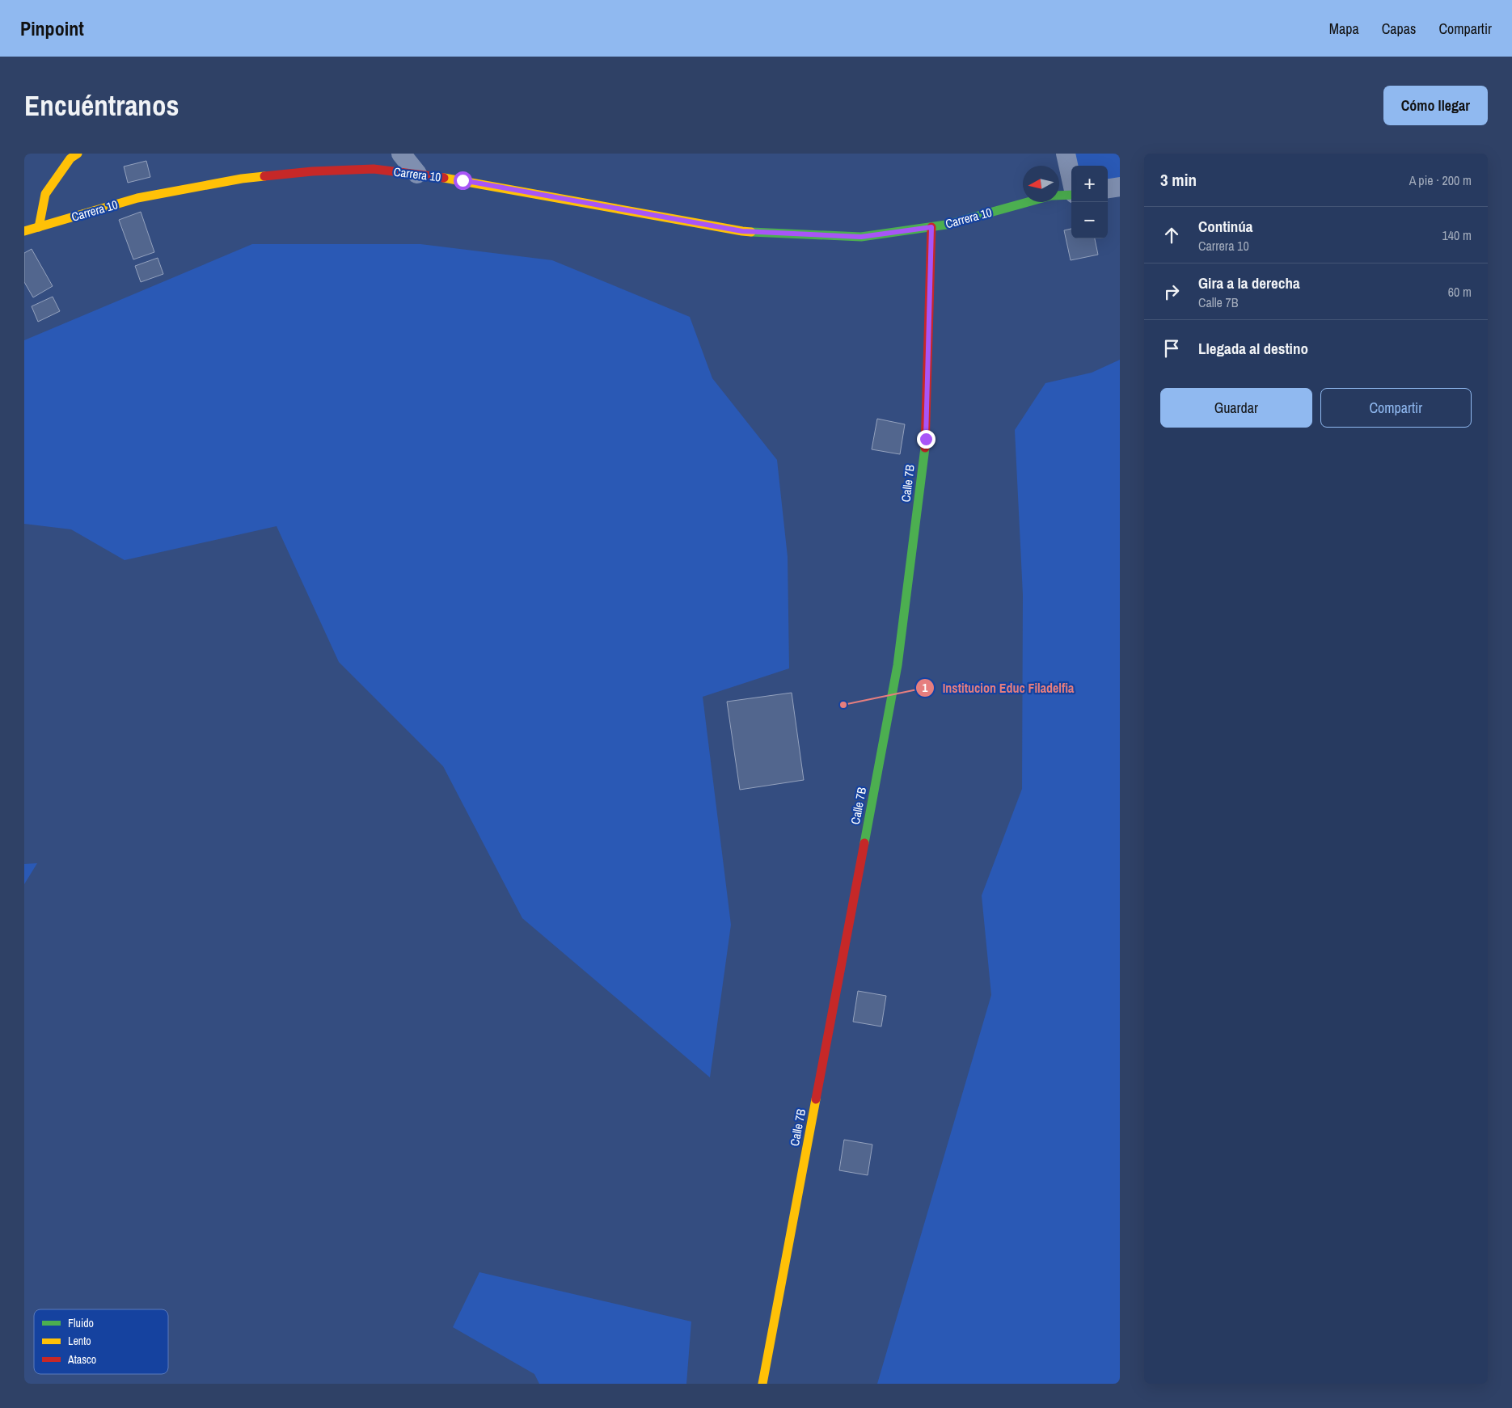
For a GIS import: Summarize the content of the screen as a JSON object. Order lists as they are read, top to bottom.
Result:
{
  "streets": {
    "street": ["Carrera 10", "Calle 7B"]
  },
  "crossings": [
    ["Carrera 10", "Calle 7B"]
  ],
  "places": ["Institucion Educ Filadelfia"],
  "legend": ["Fluido", "Lento", "Atasco"],
  "north": "left",
  "page": {
    "header": "Pinpoint",
    "nav": ["Mapa", "Capas", "Compartir"],
    "buttons": [
      "Cómo llegar",
      ["Guardar", "Compartir"]
    ],
    "title": "Encuéntranos",
    "heading": ["3 min", "A pie · 200 m"],
    "map_buttons": ["+", "−"],
    "list": [
      ["Continúa", "Carrera 10", "140 m"],
      ["Gira a la derecha", "Calle 7B", "60 m"],
      "Llegada al destino"
    ]
  }
}
